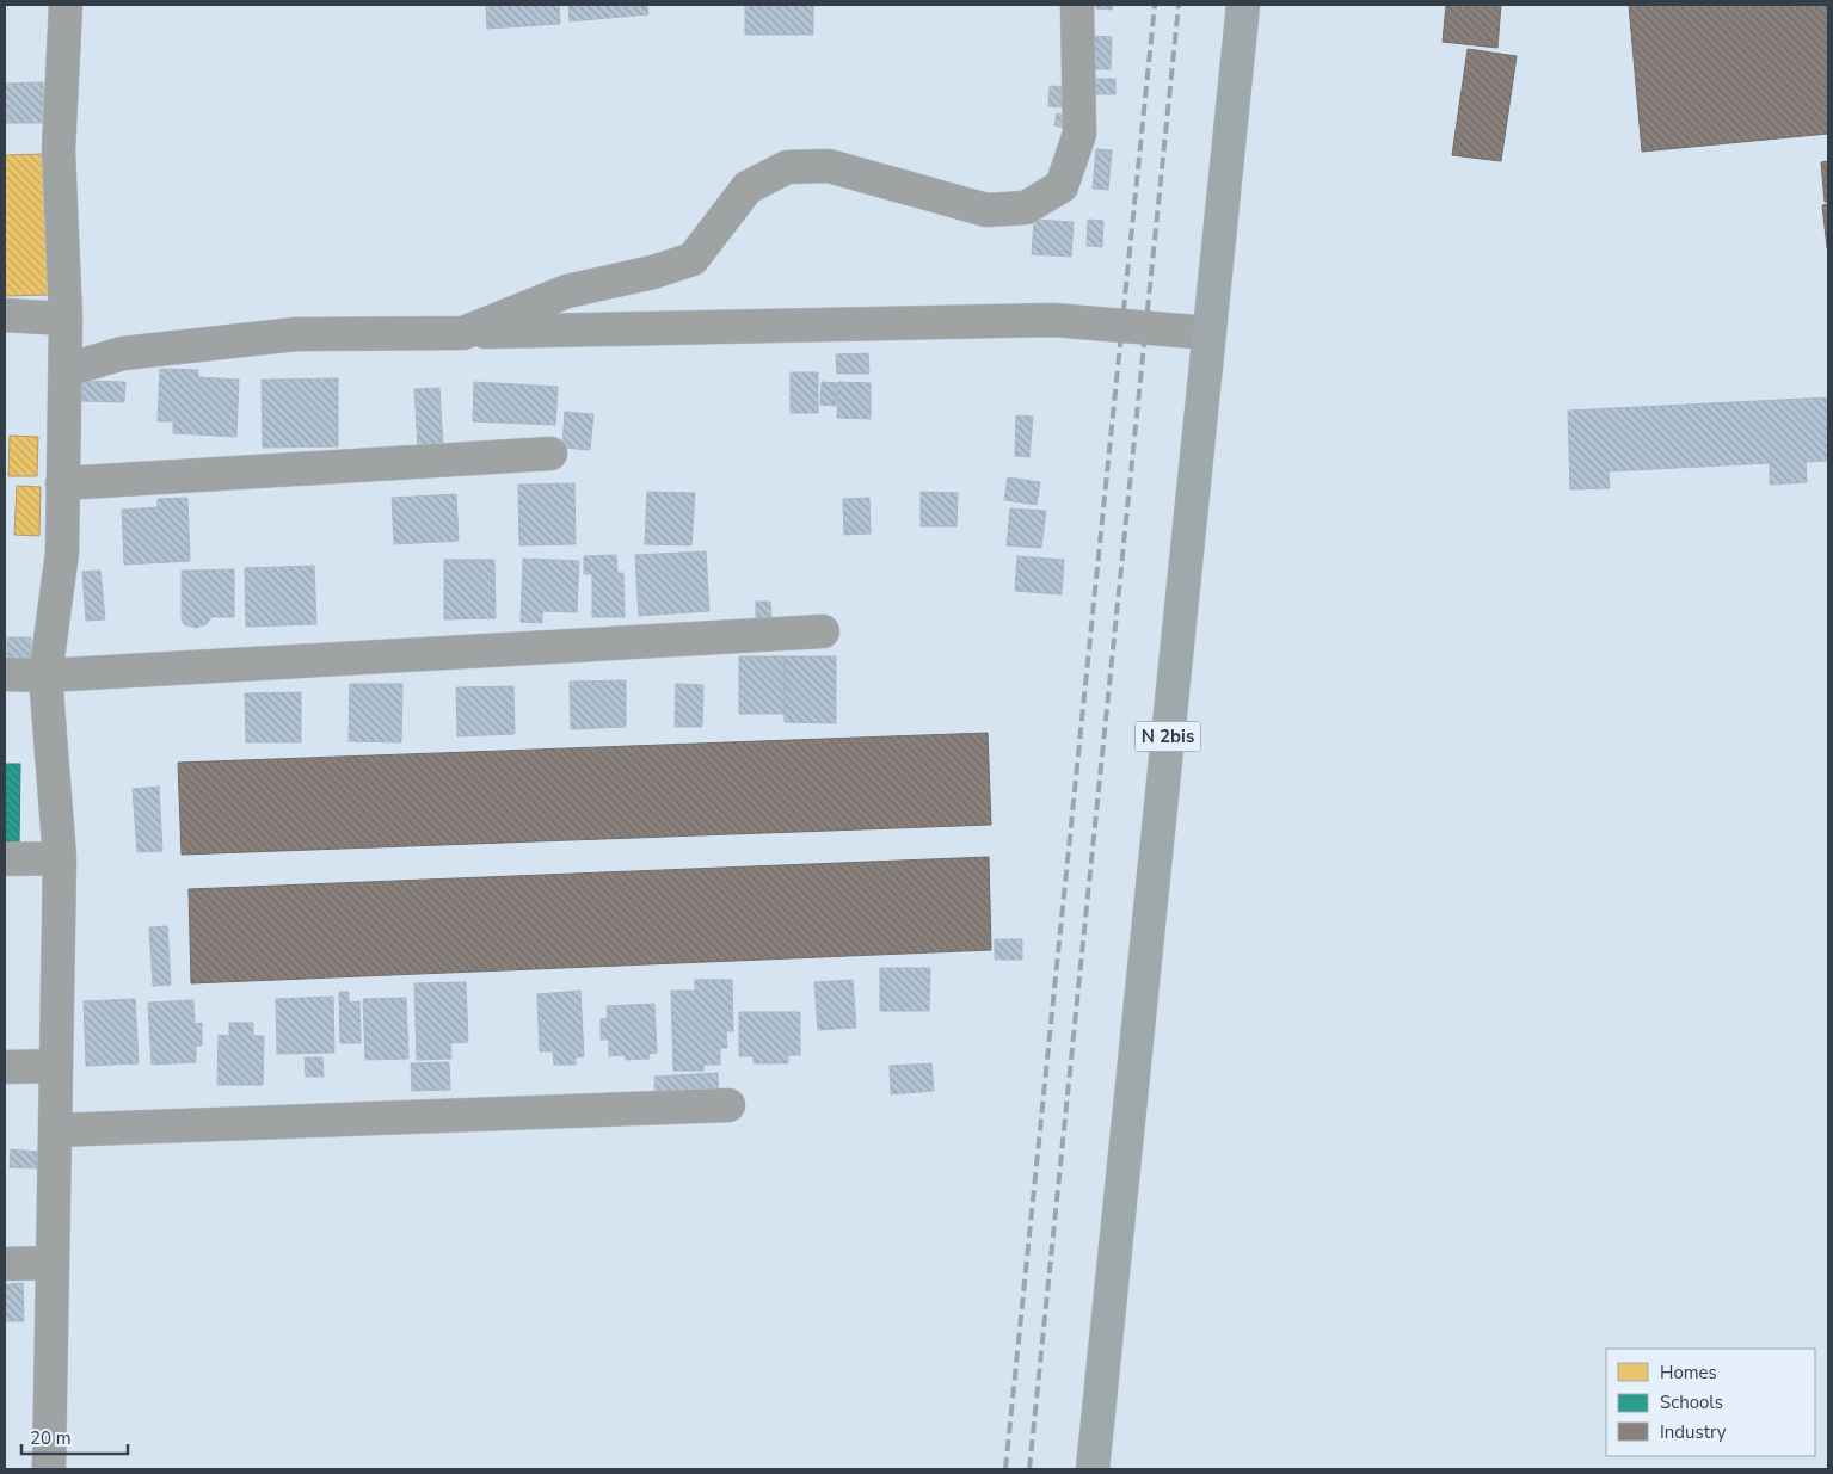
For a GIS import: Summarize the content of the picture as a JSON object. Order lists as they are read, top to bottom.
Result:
{
  "streets": {
    "main road": ["N 2bis"]
  },
  "legend": ["Homes", "Schools", "Industry"],
  "scale_bar": "20 m"
}
